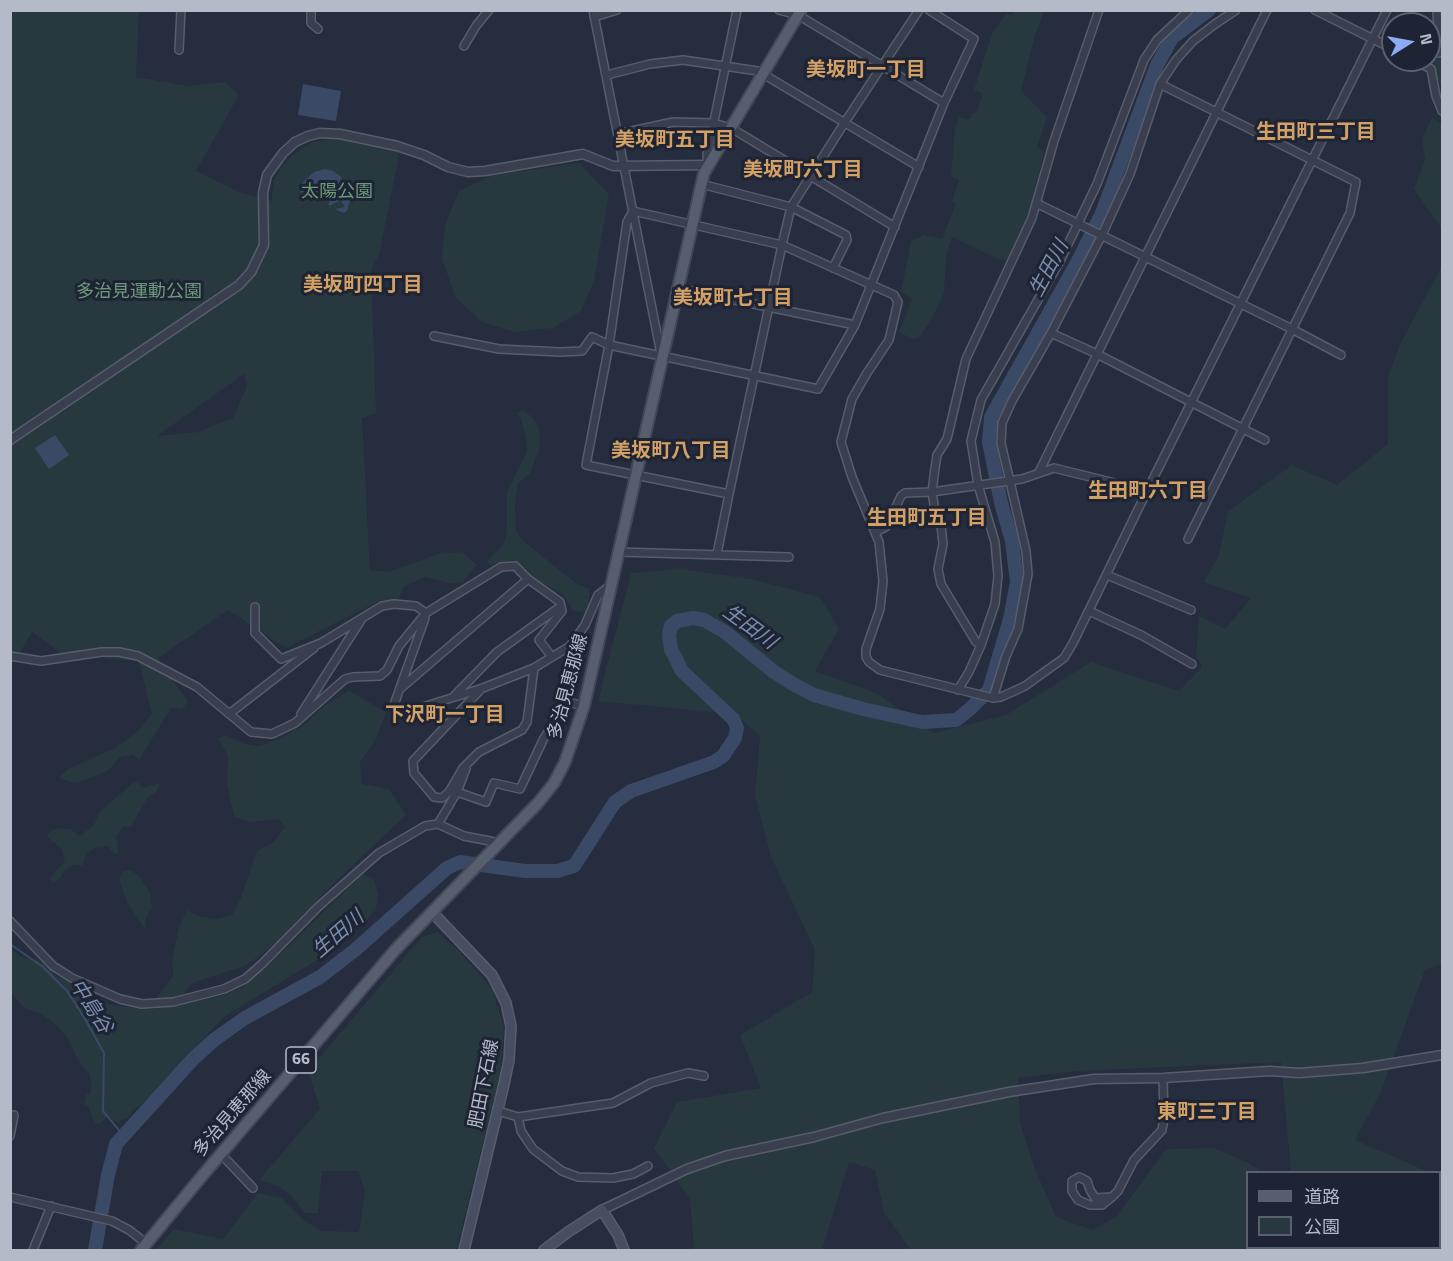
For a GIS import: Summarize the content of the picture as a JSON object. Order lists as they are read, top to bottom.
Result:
{
  "streets": {
    "main road": ["多治見恵那線", "66", "肥田下石線"]
  },
  "crossings": [
    ["多治見恵那線", "肥田下石線"]
  ],
  "districts": [
    "美坂町一丁目",
    "生田町三丁目",
    "美坂町五丁目",
    "美坂町六丁目",
    "美坂町四丁目",
    "美坂町七丁目",
    "美坂町八丁目",
    "生田町六丁目",
    "生田町五丁目",
    "下沢町一丁目",
    "東町三丁目"
  ],
  "water": ["生田川", "中島谷"],
  "parks": ["太陽公園", "多治見運動公園"],
  "legend": ["道路", "公園"],
  "north": "right"
}
